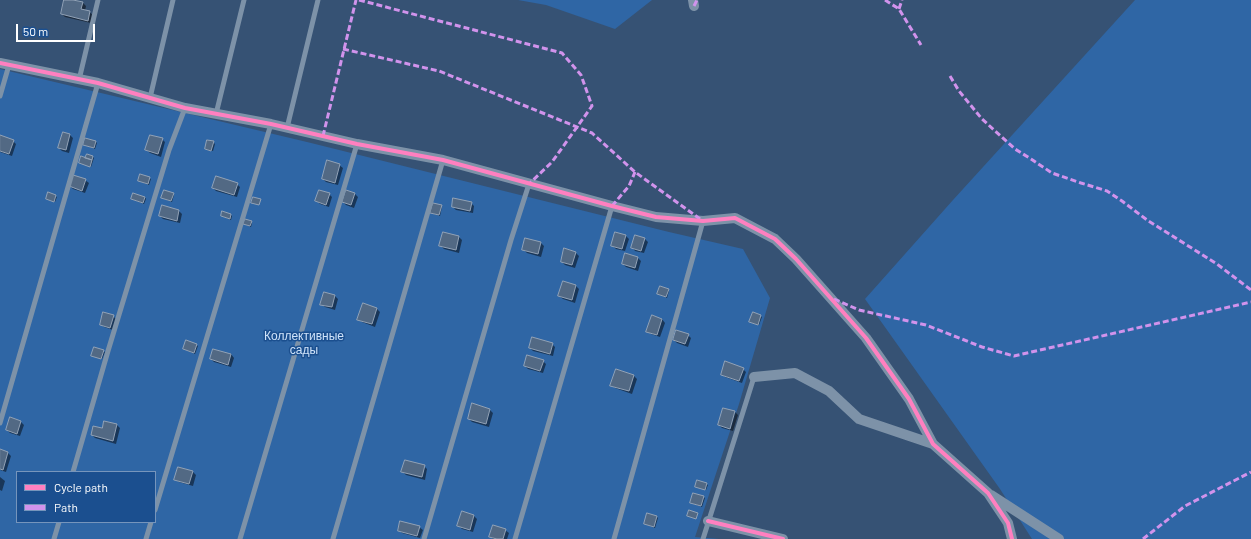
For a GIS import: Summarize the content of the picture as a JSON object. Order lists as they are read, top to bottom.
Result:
{
  "parks": ["Коллективные сады"],
  "legend": ["Cycle path", "Path"],
  "scale_bar": "50 m"
}
